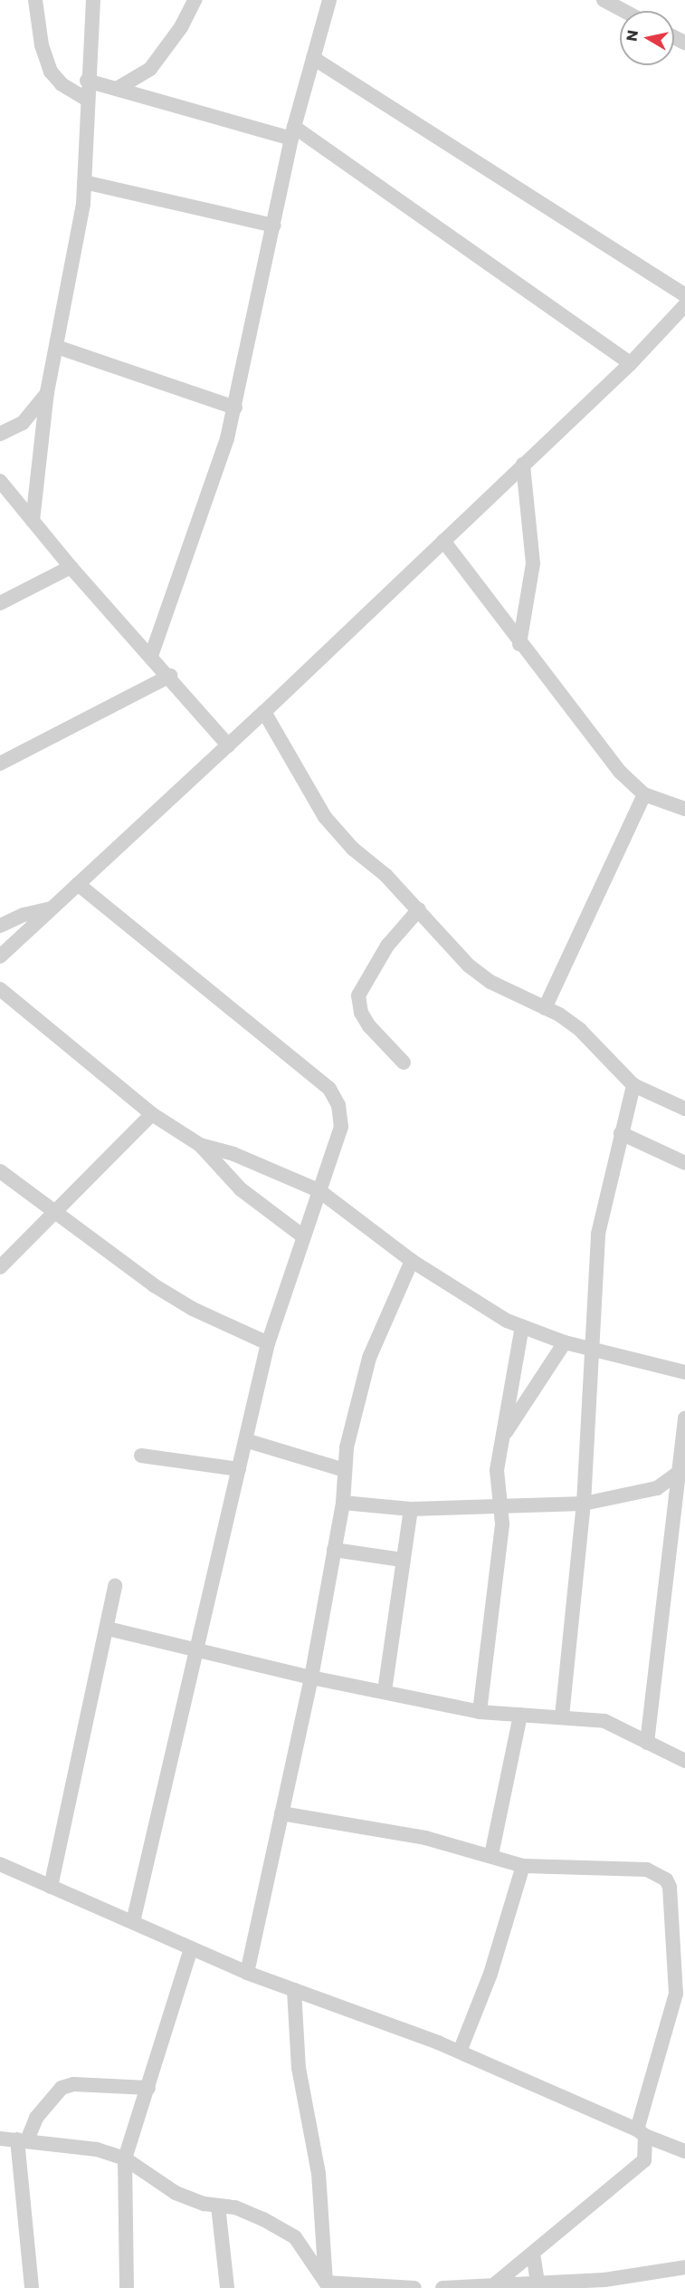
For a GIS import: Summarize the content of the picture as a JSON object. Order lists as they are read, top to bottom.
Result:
{
  "north": "left"
}
